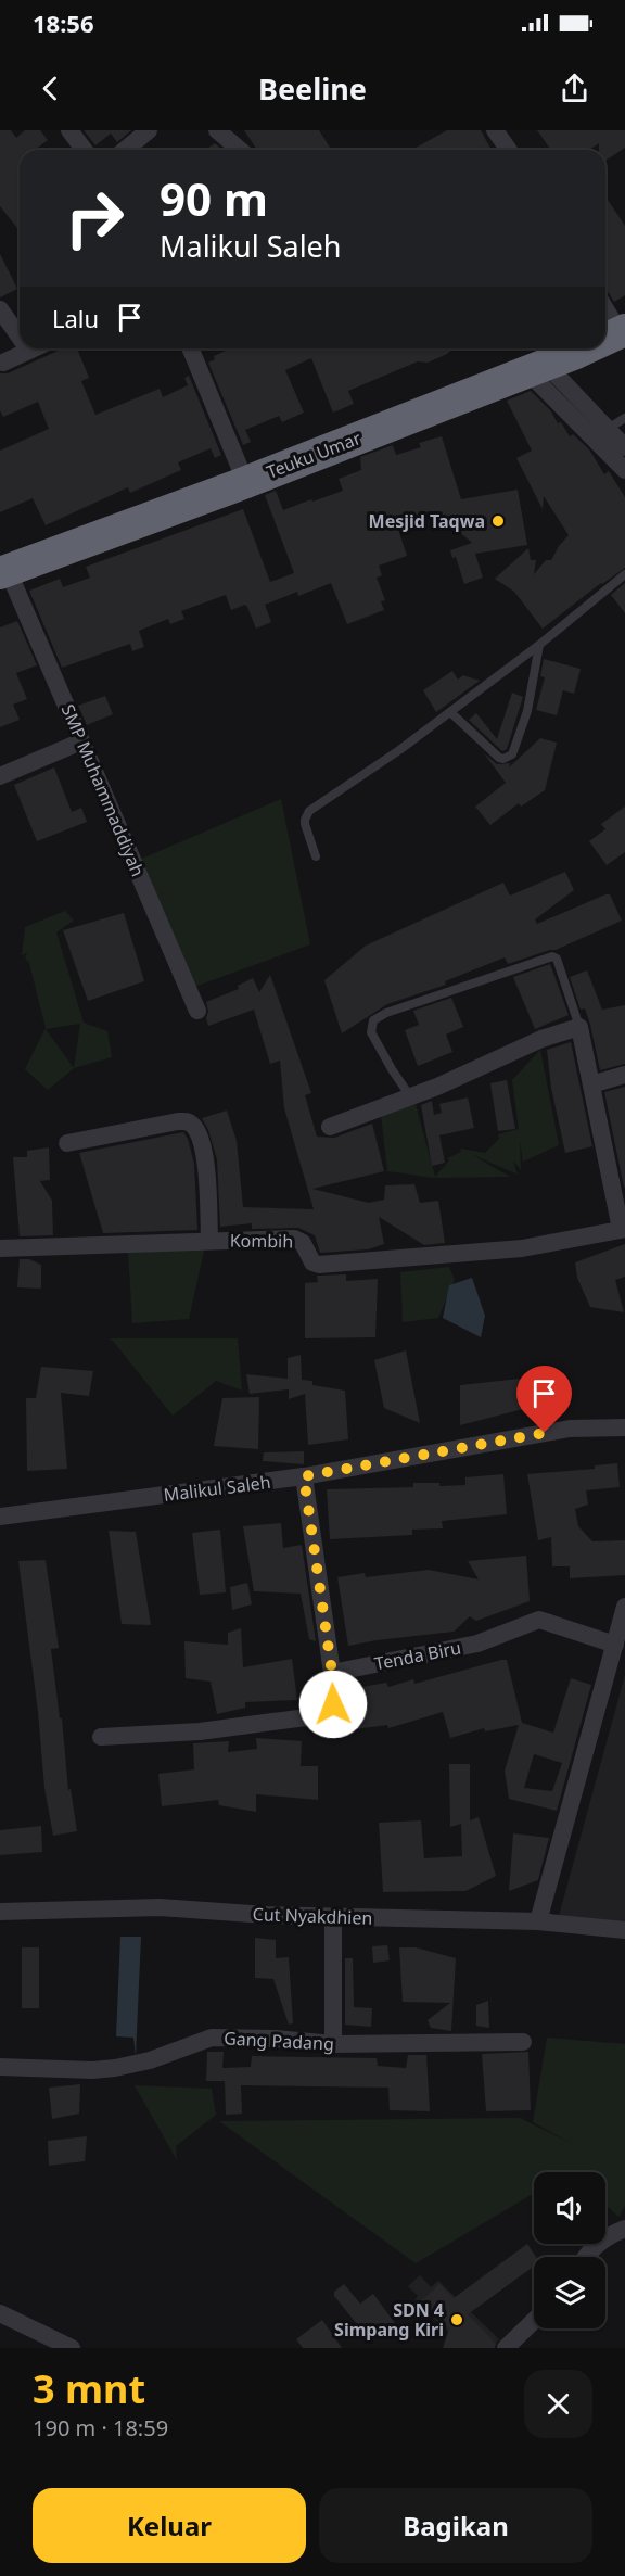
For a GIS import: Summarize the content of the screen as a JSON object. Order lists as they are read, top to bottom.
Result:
{
  "streets": {
    "highway": ["Teuku Umar"],
    "street": [
      "SMP Muhammaddiyah",
      "Kombih",
      "Malikul Saleh",
      "Tenda Biru",
      "Cut Nyakdhien",
      "Gang Padang"
    ]
  },
  "crossings": [
    ["Teuku Umar", "SMP Muhammaddiyah"]
  ],
  "places": ["Mesjid Taqwa", "SDN 4 Simpang Kiri"],
  "page": {
    "status": "18:56",
    "header": "Beeline",
    "turn": ["90 m", "Malikul Saleh"],
    "then": "Lalu",
    "heading": ["3 mnt", "190 m · 18:59"],
    "buttons": ["Keluar", "Bagikan"]
  }
}
